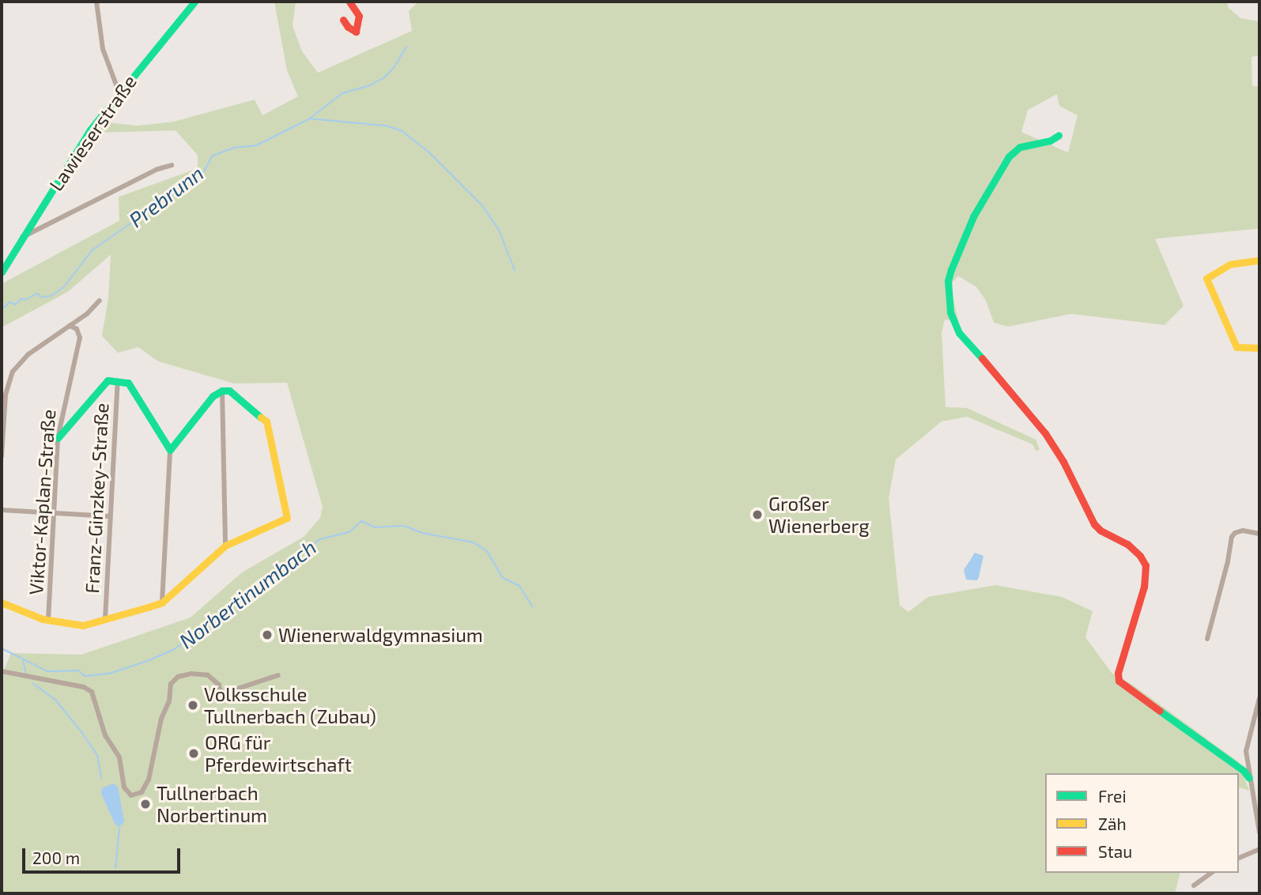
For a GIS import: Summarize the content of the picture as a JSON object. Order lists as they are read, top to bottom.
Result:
{
  "streets": {
    "street": ["Lawieserstraße", "Franz-Ginzkey-Straße", "Viktor-Kaplan-Straße"]
  },
  "water": ["Prebrunn", "Norbertinumbach"],
  "places": [
    "Großer Wienerberg",
    "Wienerwaldgymnasium",
    "Volksschule Tullnerbach (Zubau)",
    "ORG für Pferdewirtschaft",
    "Tullnerbach Norbertinum"
  ],
  "legend": ["Frei", "Zäh", "Stau"],
  "scale_bar": "200 m"
}
